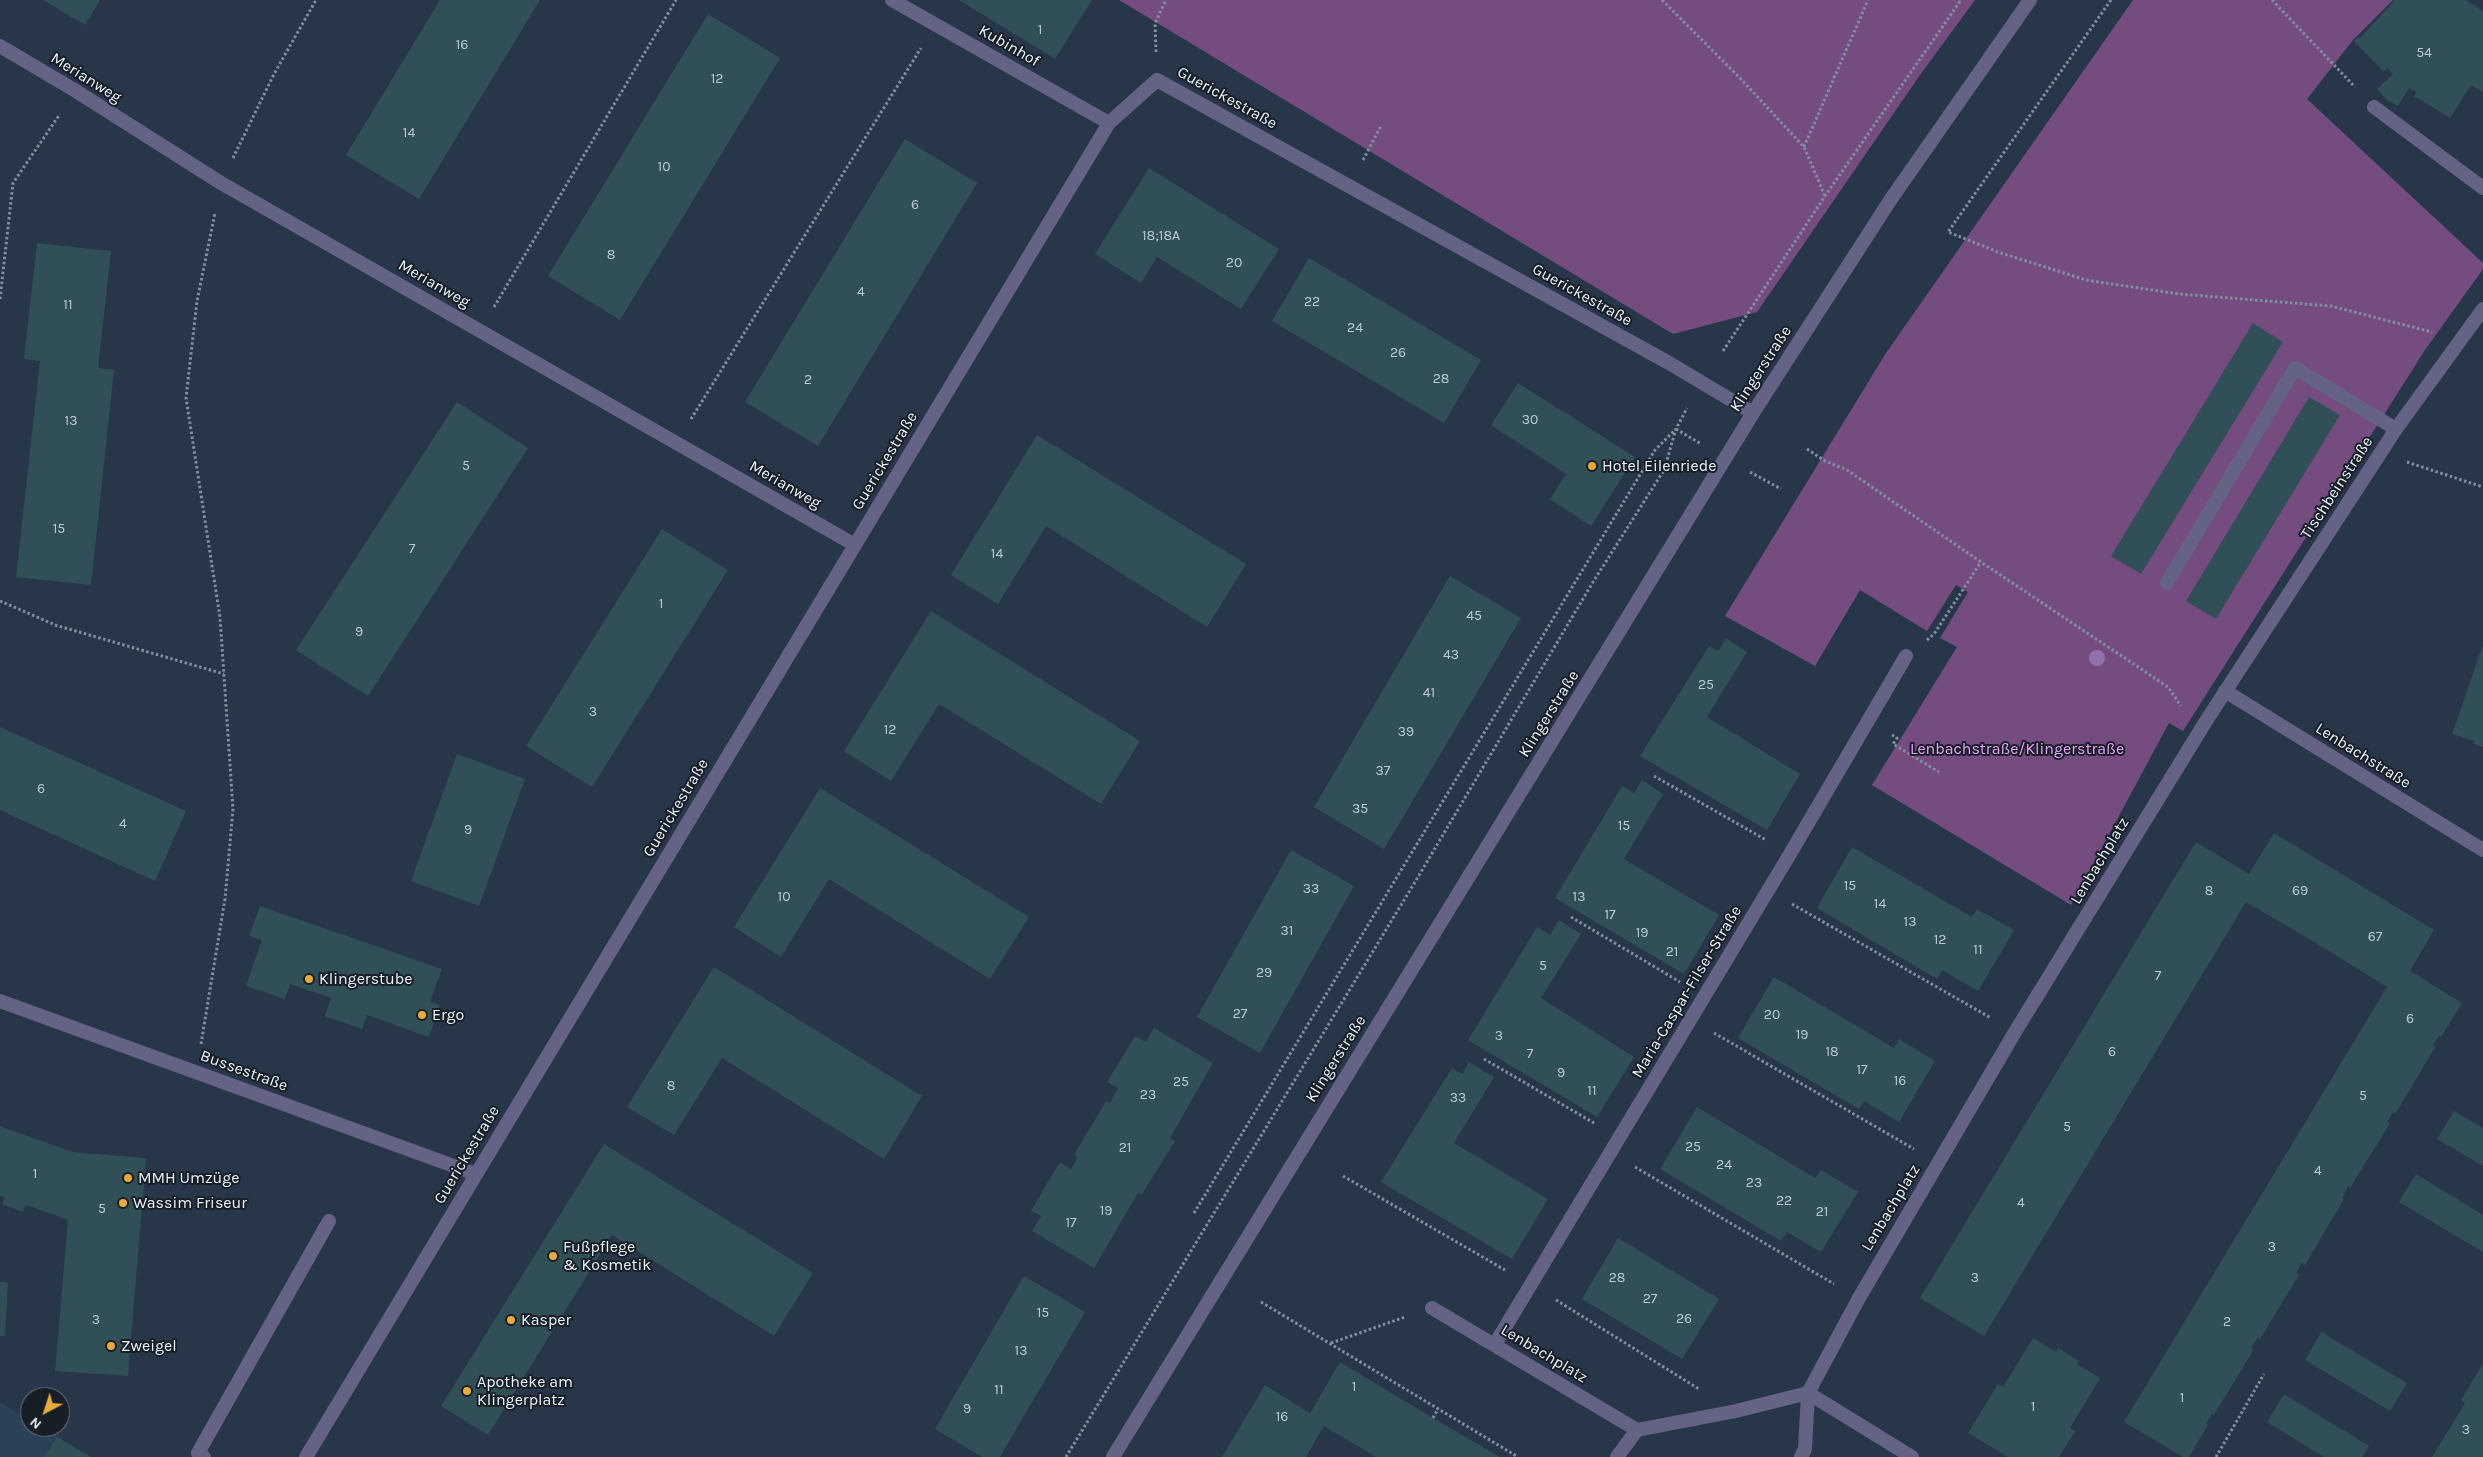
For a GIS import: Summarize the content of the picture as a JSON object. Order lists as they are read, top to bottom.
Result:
{
  "streets": {
    "street": [
      "Kubinhof",
      "Merianweg",
      "Guerickestraße",
      "Klingerstraße",
      "Tischbeinstraße",
      "Lenbachstraße",
      "Lenbachplatz",
      "Maria-Caspar-Filser-Straße",
      "Bussestraße"
    ]
  },
  "crossings": [
    ["Kubinhof", "Guerickestraße"],
    ["Merianweg", "Guerickestraße"],
    ["Guerickestraße", "Klingerstraße"],
    ["Guerickestraße", "Bussestraße"],
    ["Tischbeinstraße", "Lenbachstraße"],
    ["Tischbeinstraße", "Lenbachplatz"],
    ["Lenbachstraße", "Lenbachplatz"],
    ["Lenbachplatz", "Maria-Caspar-Filser-Straße"]
  ],
  "parks": ["Lenbachstraße/Klingerstraße"],
  "places": [
    "Hotel Eilenriede",
    "Klingerstube",
    "Ergo",
    "MMH Umzüge",
    "Wassim Friseur",
    "Fußpflege & Kosmetik",
    "Kasper",
    "Zweigel",
    "Apotheke am Klingerplatz"
  ],
  "house_numbers": [
    "1",
    "16",
    "54",
    "12",
    "14",
    "10",
    "6",
    "18;18A",
    "8",
    "20",
    "4",
    "22",
    "11",
    "24",
    "26",
    "28",
    "2",
    "30",
    "13",
    "5",
    "15",
    "7",
    "14",
    "1",
    "45",
    "9",
    "43",
    "25",
    "41",
    "3",
    "12",
    "39",
    "37",
    "6",
    "35",
    "4",
    "15",
    "9",
    "15",
    "33",
    "8",
    "69",
    "10",
    "13",
    "14",
    "17",
    "13",
    "31",
    "19",
    "67",
    "12",
    "11",
    "21",
    "5",
    "29",
    "7",
    "27",
    "20",
    "6",
    "19",
    "3",
    "18",
    "6",
    "7",
    "17",
    "9",
    "16",
    "25",
    "8",
    "11",
    "23",
    "5",
    "33",
    "5",
    "25",
    "21",
    "24",
    "4",
    "1",
    "23",
    "22",
    "4",
    "5",
    "19",
    "21",
    "17",
    "3",
    "28",
    "3",
    "27",
    "15",
    "26",
    "3",
    "2",
    "13",
    "1",
    "11",
    "1",
    "1",
    "9",
    "16",
    "3"
  ],
  "north": "bottom left"
}
